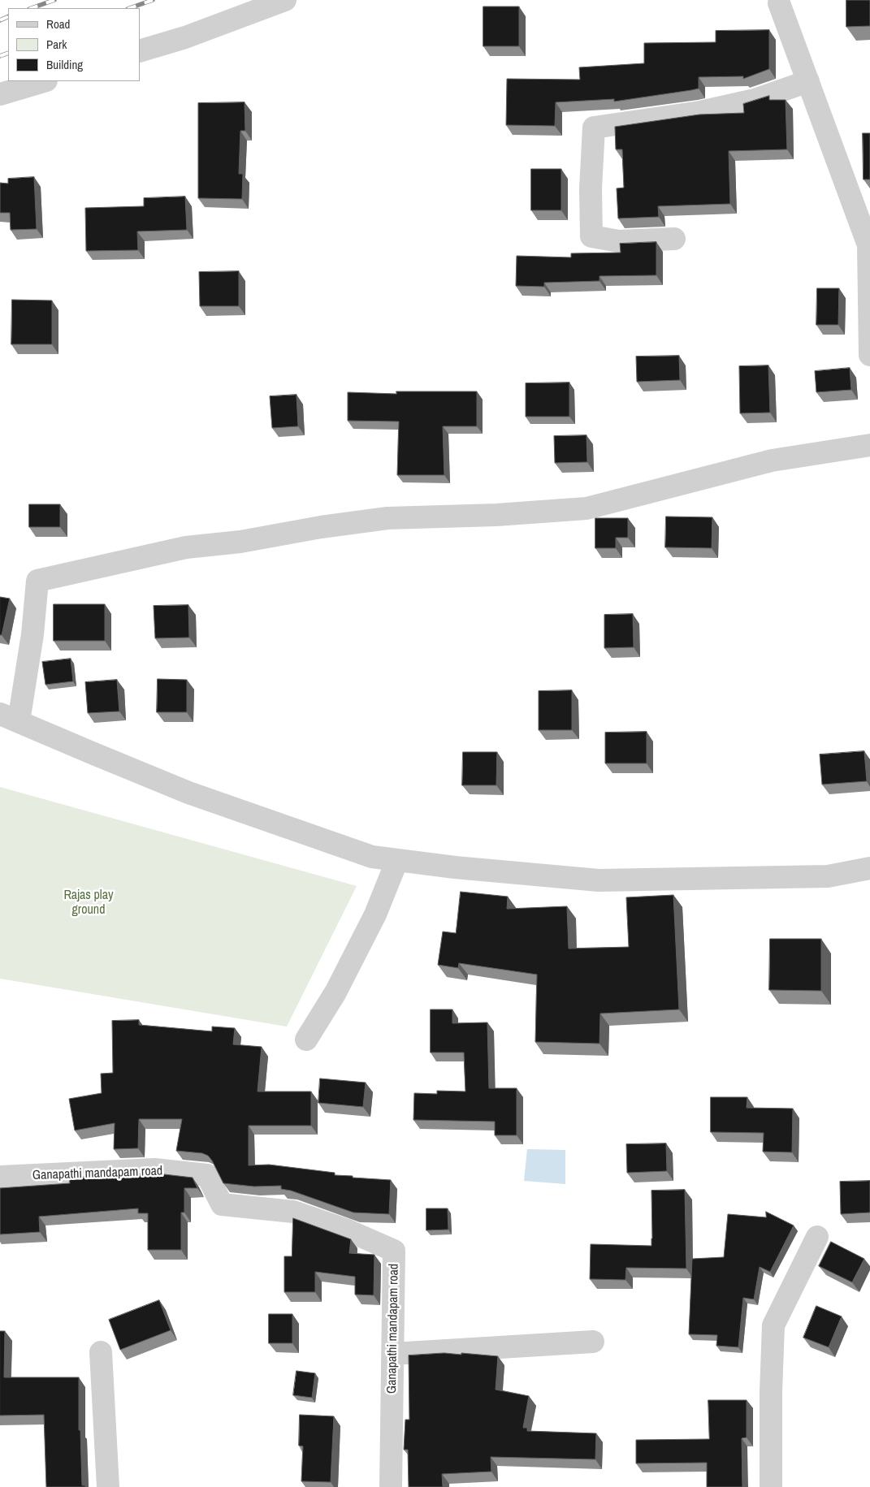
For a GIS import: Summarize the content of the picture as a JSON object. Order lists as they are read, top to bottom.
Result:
{
  "streets": {
    "street": ["Ganapathi mandapam road"]
  },
  "parks": ["Rajas play ground"],
  "legend": ["Road", "Park", "Building"]
}
